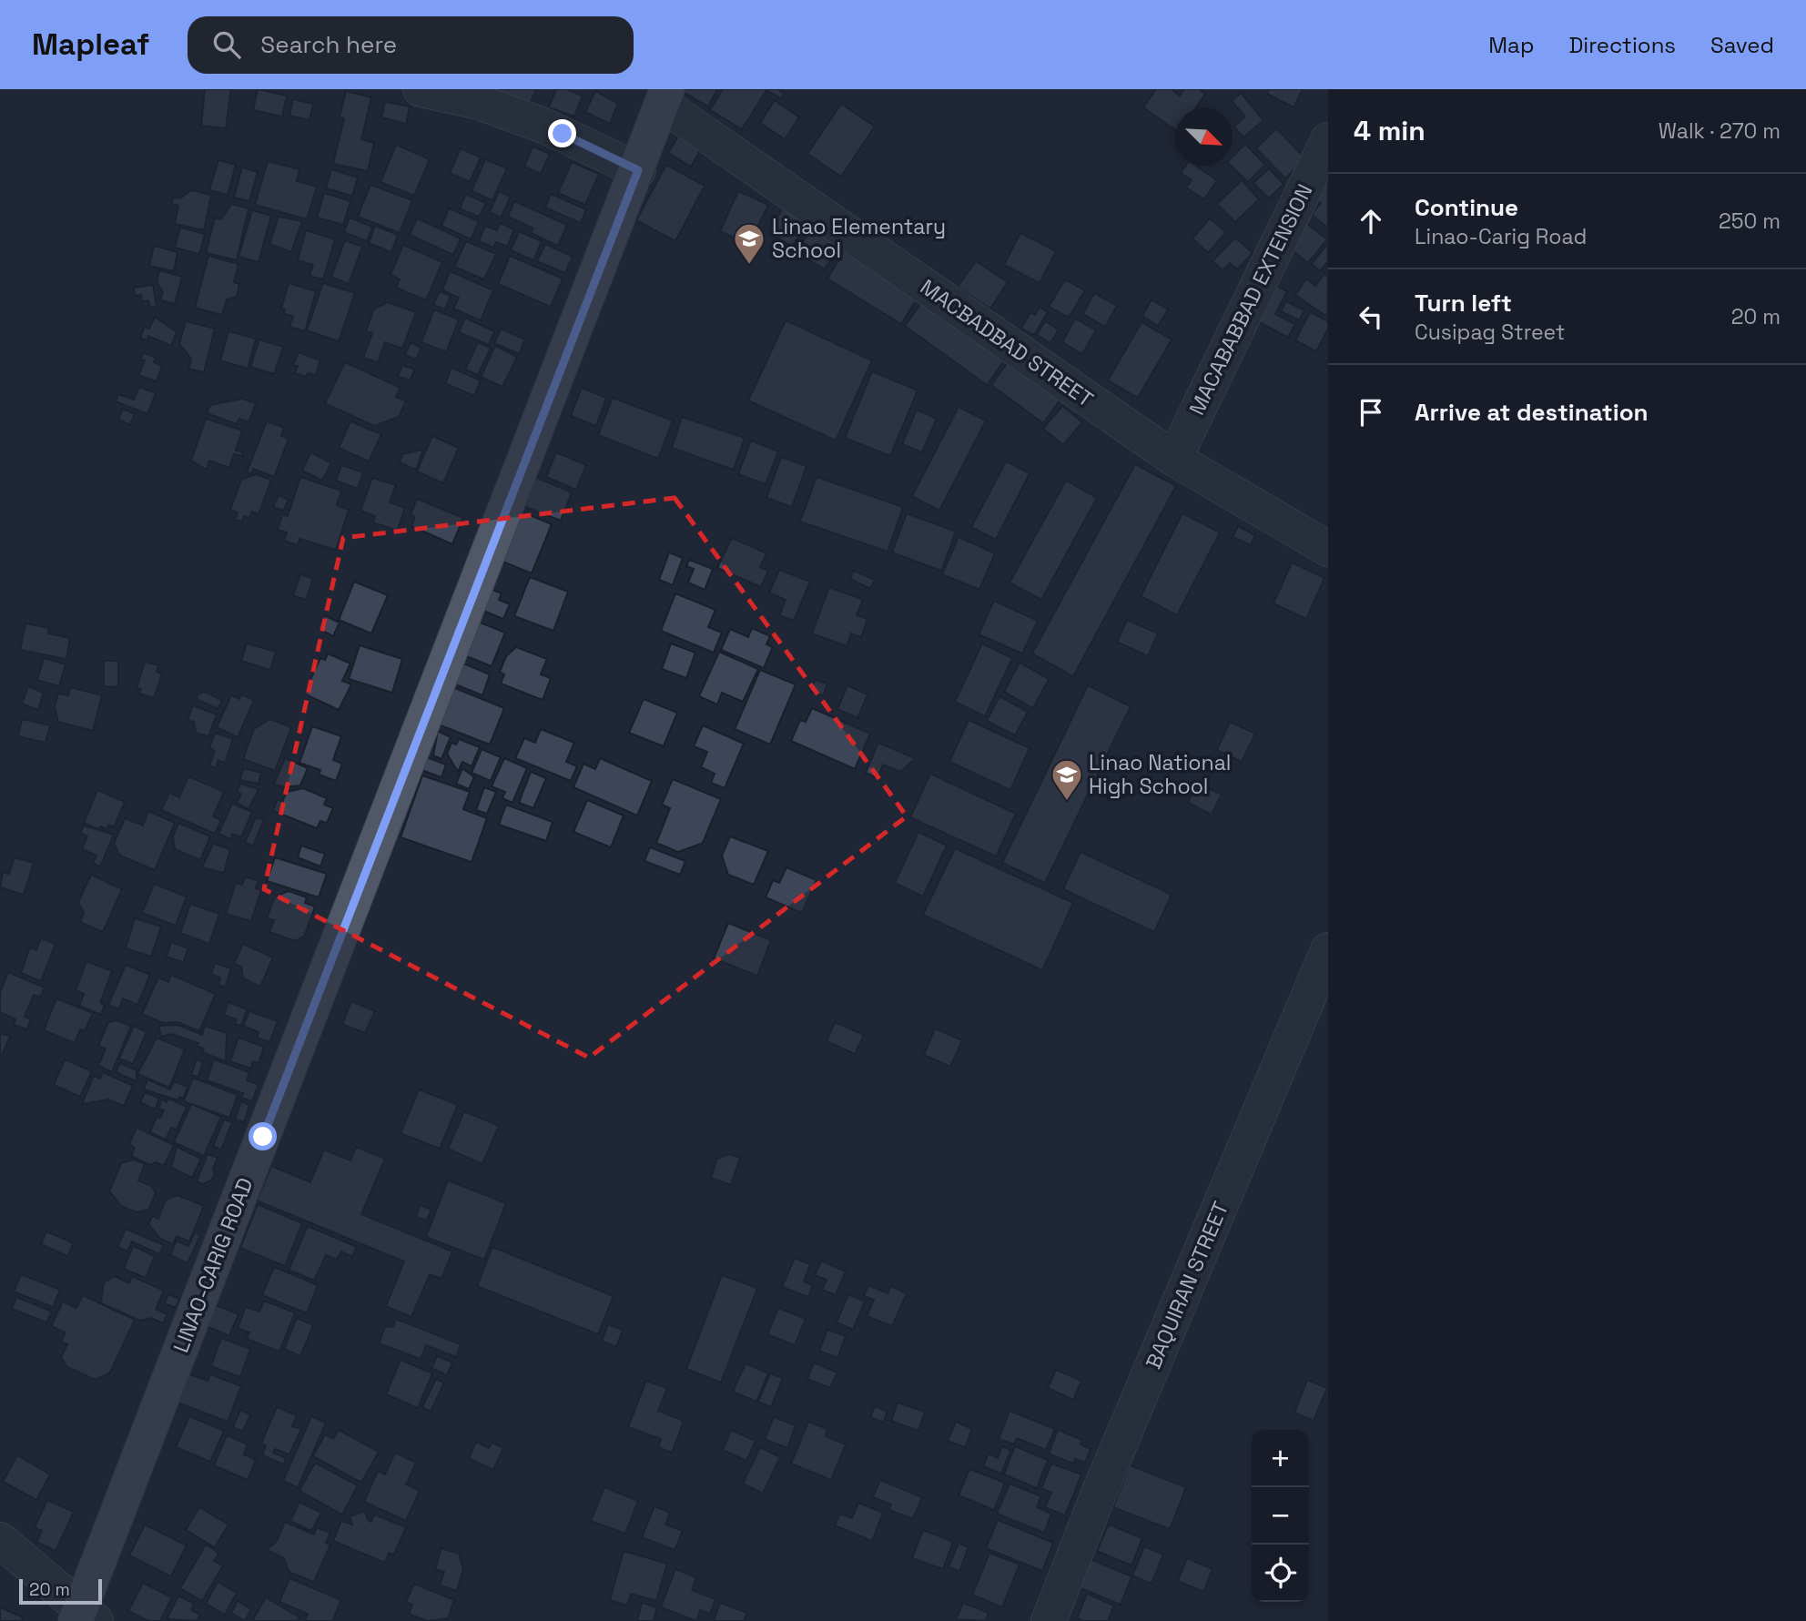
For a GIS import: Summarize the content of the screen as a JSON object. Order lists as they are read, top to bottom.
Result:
{
  "streets": {
    "main road": ["LINAO-CARIG ROAD"],
    "street": ["MACABABBAD EXTENSION", "MACBADBAD STREET", "BAQUIRAN STREET"]
  },
  "crossings": [
    ["MACABABBAD EXTENSION", "MACBADBAD STREET"],
    ["MACBADBAD STREET", "LINAO-CARIG ROAD"]
  ],
  "places": {
    "school or university": ["Linao Elementary School", "Linao National High School"]
  },
  "scale_bar": "20 m",
  "north": "bottom right",
  "page": {
    "header": "Mapleaf",
    "search": "Search here",
    "nav": ["Map", "Directions", "Saved"],
    "heading": ["4 min", "Walk · 270 m"],
    "list": [
      ["Continue", "Linao-Carig Road", "250 m"],
      ["Turn left", "Cusipag Street", "20 m"],
      "Arrive at destination"
    ],
    "map_buttons": ["+", "−"],
    "scale": "20 m"
  }
}
